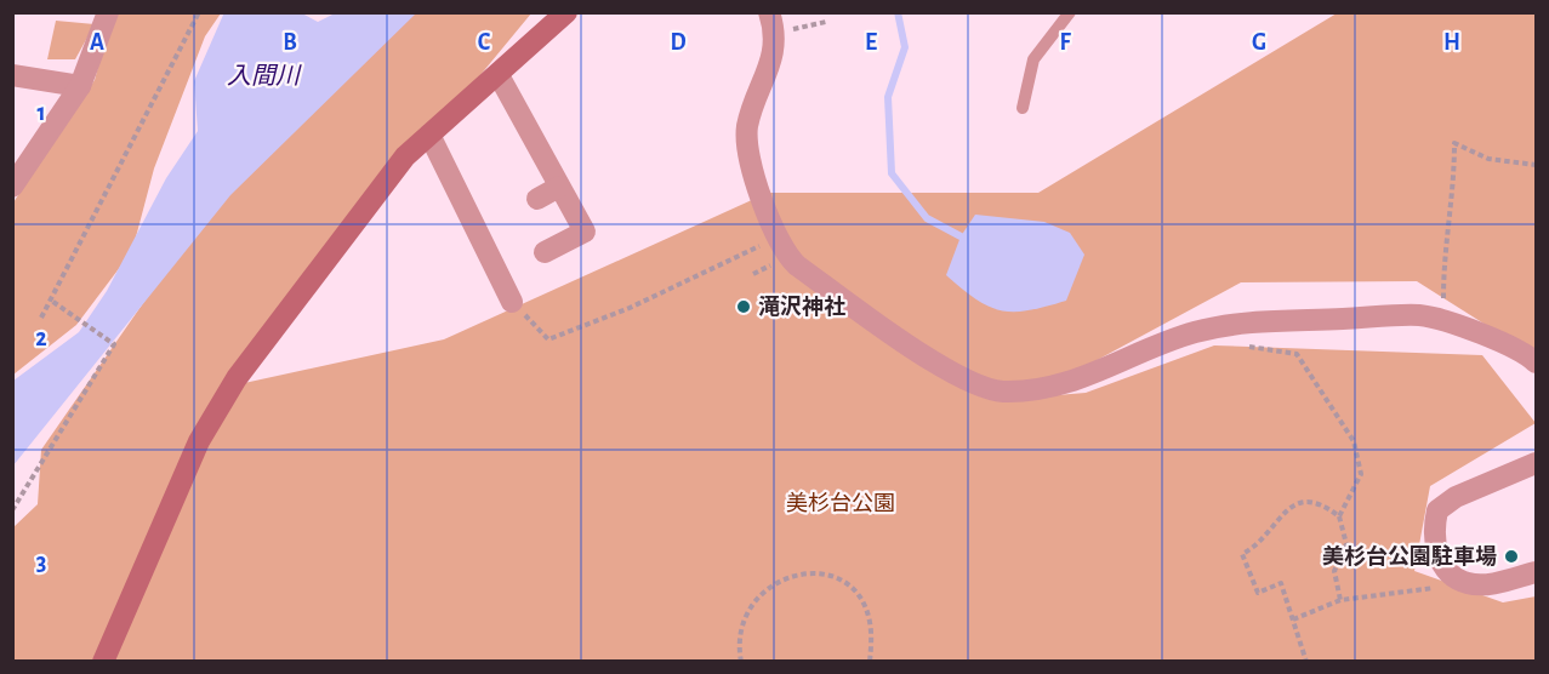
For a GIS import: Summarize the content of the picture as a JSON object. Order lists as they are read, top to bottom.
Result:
{
  "water": ["入間川"],
  "parks": ["美杉台公園"],
  "places": ["滝沢神社", "美杉台公園駐車場"],
  "grid": {
    "columns": [
      "A",
      "B",
      "C",
      "D",
      "E",
      "F",
      "G",
      "H"
    ],
    "rows": ["1", "2", "3"]
  }
}
